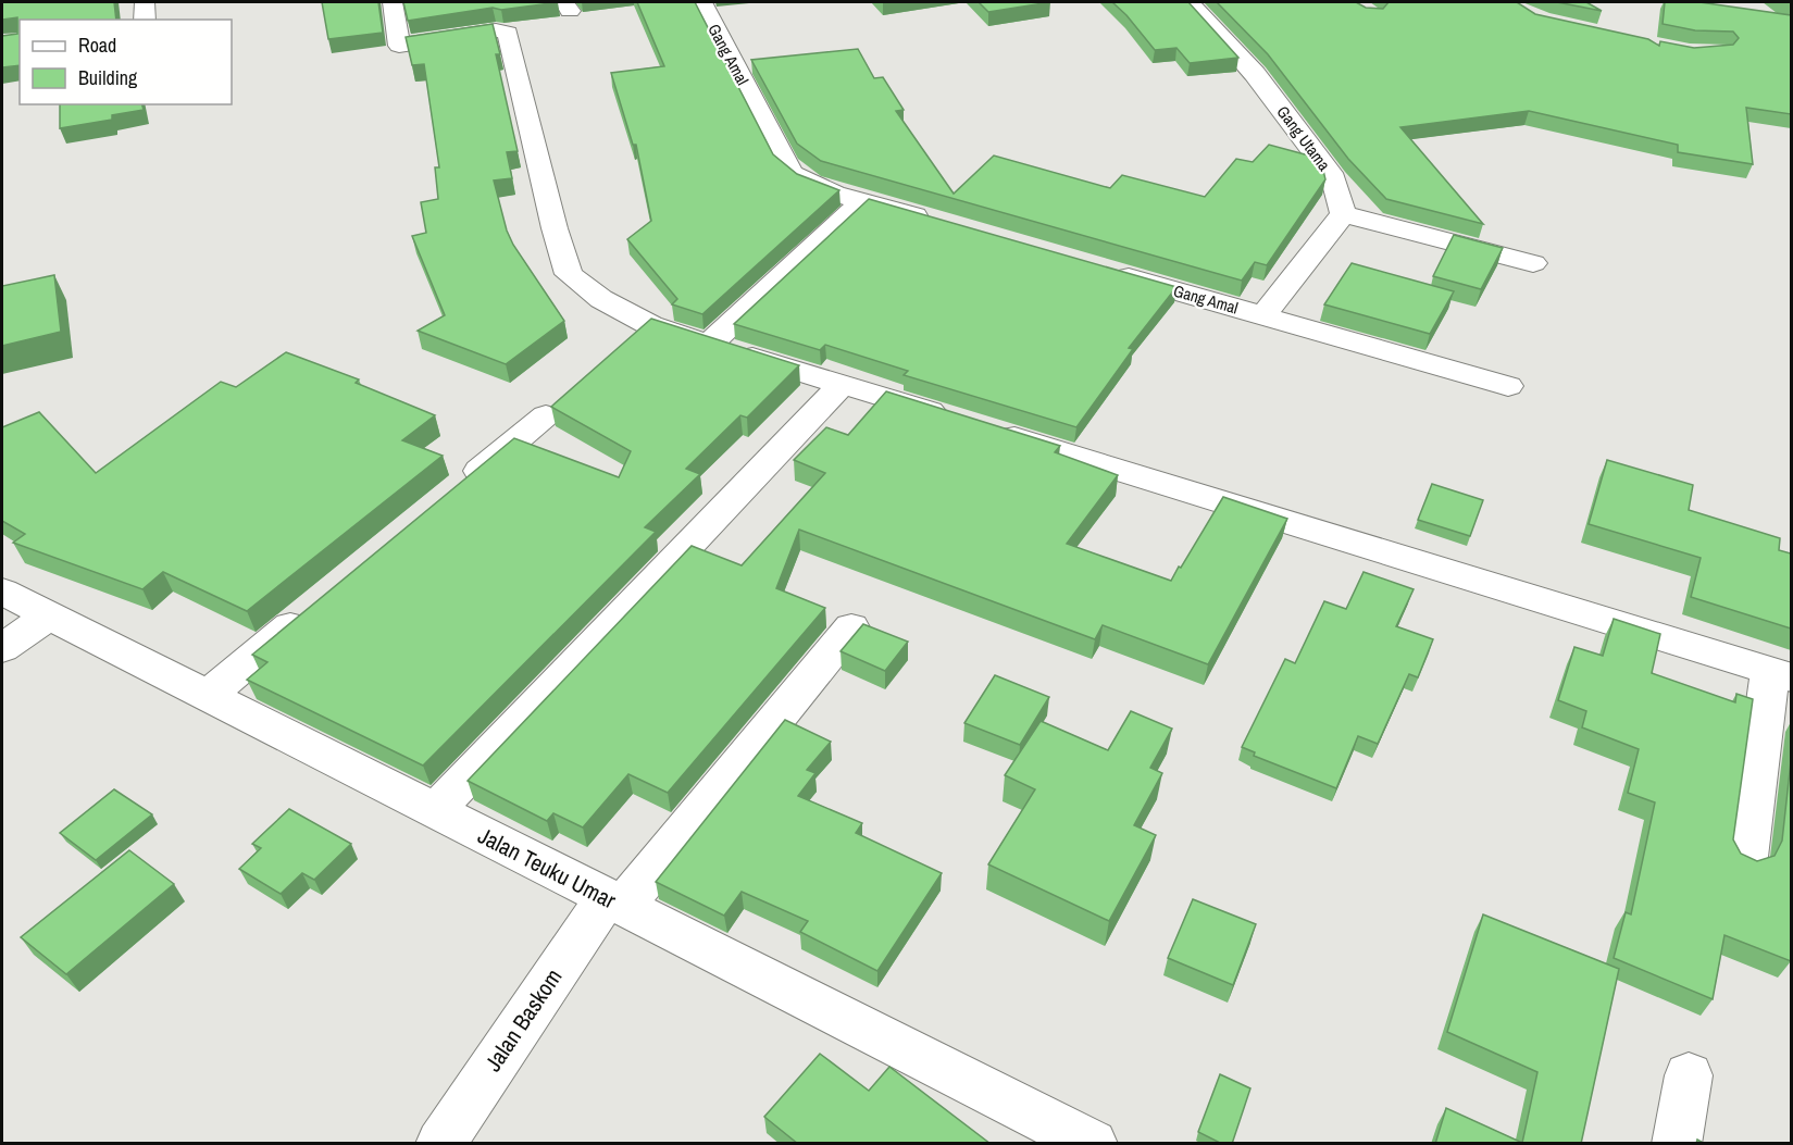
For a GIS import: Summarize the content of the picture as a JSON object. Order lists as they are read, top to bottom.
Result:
{
  "streets": {
    "street": [
      "Gang Amal",
      "Gang Utama",
      "Jalan Teuku Umar",
      "Jalan Baskom"
    ]
  },
  "crossings": [
    ["Jalan Teuku Umar", "Jalan Baskom"]
  ],
  "legend": ["Road", "Building"]
}
